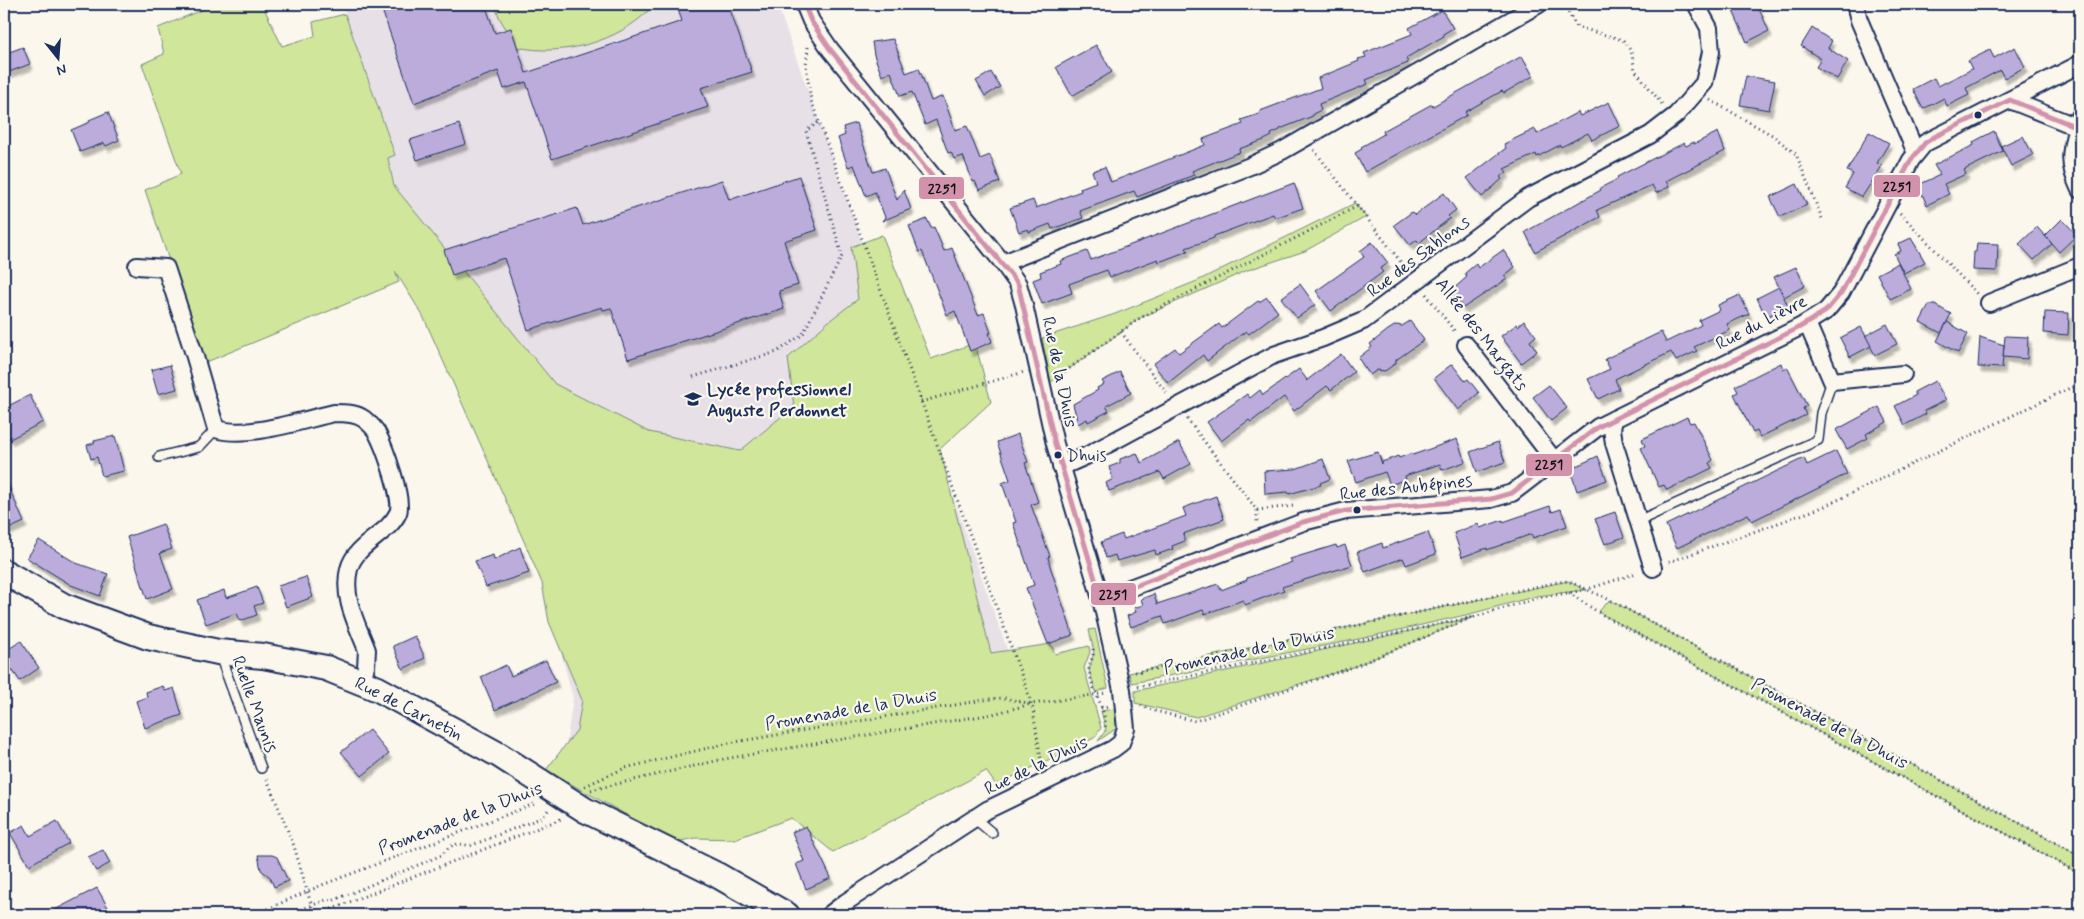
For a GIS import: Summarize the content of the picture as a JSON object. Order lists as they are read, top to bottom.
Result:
{
  "streets": {
    "street": [
      "Rue des Sablons",
      "Rue du Lièvre",
      "Allée des Margats",
      "Rue de la Dhuis",
      "Rue des Aubépines",
      "Rue de Carnetin"
    ],
    "lane": ["Ruelle Maunis"],
    "path": ["Promenade de la Dhuis"]
  },
  "crossings": [
    ["Rue des Sablons", "Allée des Margats"],
    ["Rue des Sablons", "Rue de la Dhuis"],
    ["Rue du Lièvre", "Rue des Aubépines"],
    ["Allée des Margats", "Rue des Aubépines"],
    ["Rue de la Dhuis", "Rue des Aubépines"],
    ["Rue de la Dhuis", "Promenade de la Dhuis"],
    ["Promenade de la Dhuis", "Rue de Carnetin"],
    ["Ruelle Maunis", "Rue de Carnetin"]
  ],
  "places": {
    "school or university": ["Lycée professionnel Auguste Perdonnet"],
    "other": ["Dhuis"]
  },
  "lines": ["transit line 2251"],
  "north": "bottom"
}
